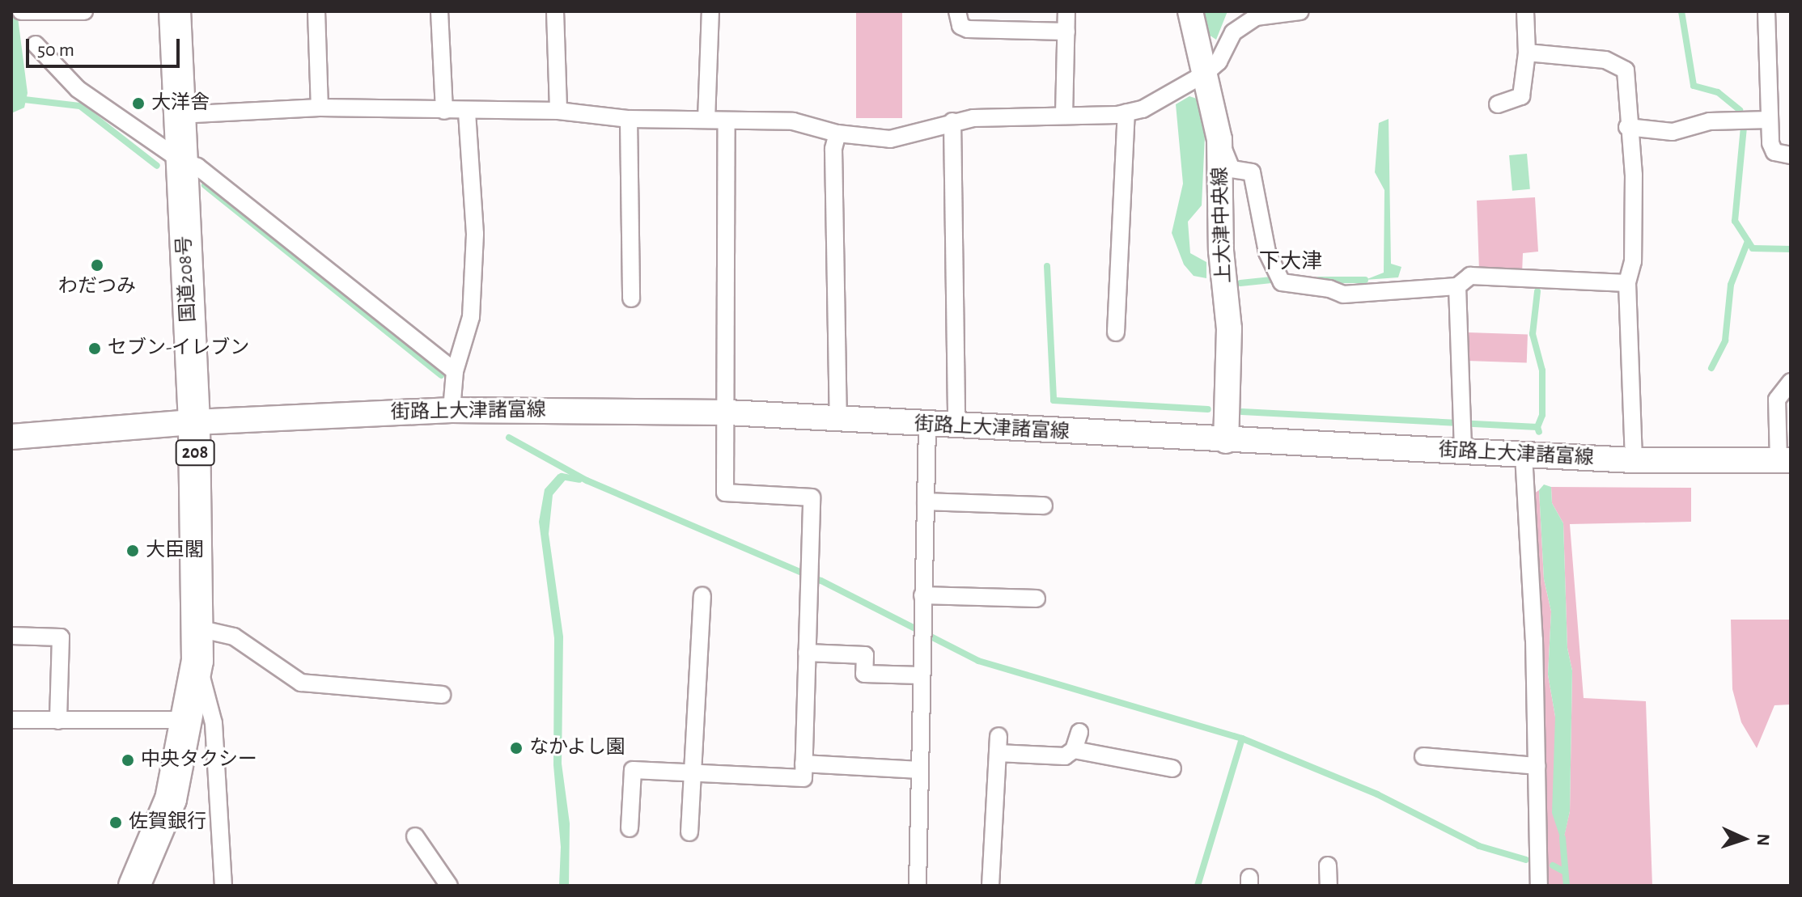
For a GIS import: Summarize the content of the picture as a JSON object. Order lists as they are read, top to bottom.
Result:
{
  "streets": {
    "highway": ["国道208号", "208"],
    "street": ["上大津中央線", "街路上大津諸富線"]
  },
  "crossings": [
    ["上大津中央線", "街路上大津諸富線"],
    ["国道208号", "街路上大津諸富線"]
  ],
  "districts": ["下大津"],
  "places": [
    "大洋舎",
    "わだつみ",
    "セブン-イレブン",
    "大臣閣",
    "なかよし園",
    "中央タクシー",
    "佐賀銀行"
  ],
  "scale_bar": "50 m",
  "north": "right"
}
